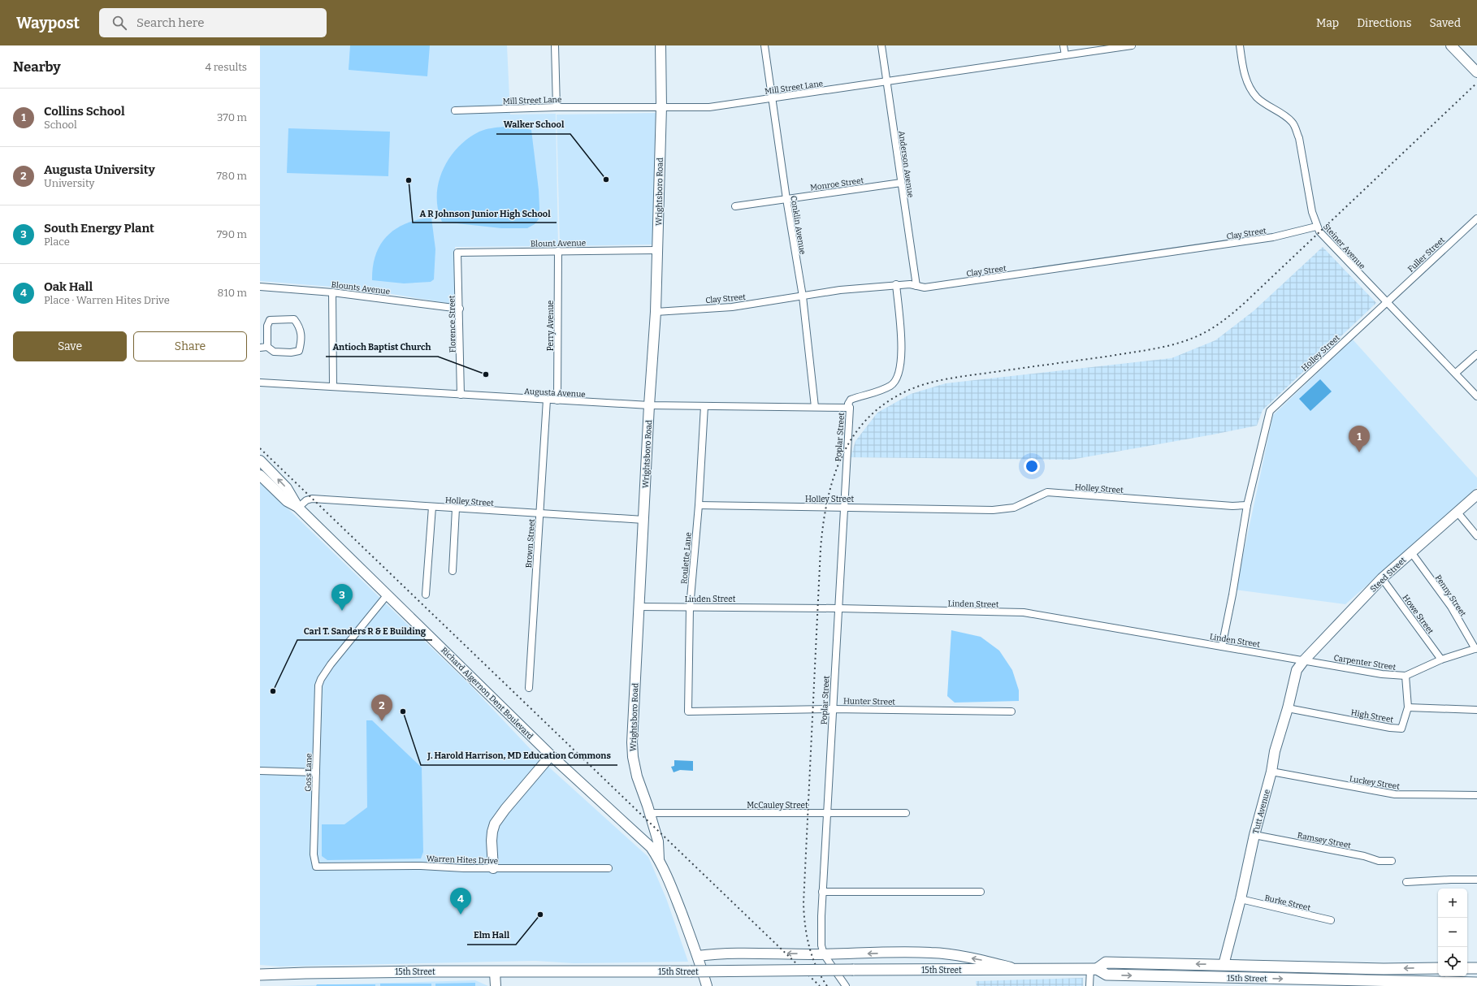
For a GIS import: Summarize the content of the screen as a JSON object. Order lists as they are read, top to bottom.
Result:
{
  "streets": {
    "main road": ["15th Street"],
    "street": [
      "Mill Street Lane",
      "Anderson Avenue",
      "Monroe Street",
      "Wrightsboro Road",
      "Conklin Avenue",
      "Clay Street",
      "Blount Avenue",
      "Steiner Avenue",
      "Fuller Street",
      "Blounts Avenue",
      "Florence Street",
      "Perry Avenue",
      "Holley Street",
      "Augusta Avenue",
      "Poplar Street",
      "Brown Street",
      "Roulette Lane",
      "Steed Street",
      "Penny Street",
      "Linden Street",
      "Howe Street",
      "Carpenter Street",
      "Richard Algernon Dent Boulevard",
      "Hunter Street",
      "High Street",
      "Goss Lane",
      "Luckey Street",
      "McCauley Street",
      "Tutt Avenue",
      "Ramsey Street",
      "Warren Hites Drive",
      "Burke Street"
    ]
  },
  "crossings": [
    ["Mill Street Lane", "Anderson Avenue"],
    ["Mill Street Lane", "Wrightsboro Road"],
    ["Mill Street Lane", "Conklin Avenue"],
    ["Anderson Avenue", "Monroe Street"],
    ["Anderson Avenue", "Clay Street"],
    ["Monroe Street", "Conklin Avenue"],
    ["Wrightsboro Road", "Clay Street"],
    ["Wrightsboro Road", "Blount Avenue"],
    ["Wrightsboro Road", "Holley Street"],
    ["Wrightsboro Road", "Augusta Avenue"],
    ["Wrightsboro Road", "Linden Street"],
    ["Wrightsboro Road", "Richard Algernon Dent Boulevard"],
    ["Wrightsboro Road", "McCauley Street"],
    ["Conklin Avenue", "Clay Street"],
    ["Conklin Avenue", "Augusta Avenue"],
    ["Clay Street", "Steiner Avenue"],
    ["Blount Avenue", "Florence Street"],
    ["Blount Avenue", "Perry Avenue"],
    ["Steiner Avenue", "Fuller Street"],
    ["Steiner Avenue", "Holley Street"],
    ["Fuller Street", "Holley Street"],
    ["Blounts Avenue", "Florence Street"],
    ["Florence Street", "Augusta Avenue"],
    ["Perry Avenue", "Augusta Avenue"],
    ["Holley Street", "Poplar Street"],
    ["Holley Street", "Brown Street"],
    ["Holley Street", "Roulette Lane"],
    ["Holley Street", "Richard Algernon Dent Boulevard"],
    ["Augusta Avenue", "Poplar Street"],
    ["Augusta Avenue", "Brown Street"],
    ["Augusta Avenue", "Roulette Lane"],
    ["Poplar Street", "Linden Street"],
    ["Poplar Street", "Hunter Street"],
    ["Poplar Street", "McCauley Street"],
    ["Roulette Lane", "Linden Street"],
    ["Roulette Lane", "Hunter Street"],
    ["Steed Street", "Penny Street"],
    ["Steed Street", "Linden Street"],
    ["Steed Street", "Howe Street"],
    ["Steed Street", "Carpenter Street"],
    ["Steed Street", "Tutt Avenue"],
    ["Penny Street", "Carpenter Street"],
    ["Linden Street", "Carpenter Street"],
    ["Linden Street", "Tutt Avenue"],
    ["Howe Street", "Carpenter Street"],
    ["Carpenter Street", "High Street"],
    ["Carpenter Street", "Tutt Avenue"],
    ["Richard Algernon Dent Boulevard", "Goss Lane"],
    ["High Street", "Tutt Avenue"],
    ["Goss Lane", "Warren Hites Drive"],
    ["Luckey Street", "Tutt Avenue"],
    ["Tutt Avenue", "Ramsey Street"],
    ["Tutt Avenue", "Burke Street"],
    ["Tutt Avenue", "15th Street"]
  ],
  "places": [
    "Walker School",
    "A R Johnson Junior High School",
    "Antioch Baptist Church",
    "Carl T. Sanders R & E Building",
    "J. Harold Harrison, MD Education Commons",
    "Elm Hall"
  ],
  "page": {
    "header": "Waypost",
    "search": "Search here",
    "nav": ["Map", "Directions", "Saved"],
    "heading": ["Nearby", "4 results"],
    "list": [
      {
        "mark": "1",
        "name": "Collins School",
        "note": "School",
        "value": "370 m"
      },
      {
        "mark": "2",
        "name": "Augusta University",
        "note": "University",
        "value": "780 m"
      },
      {
        "mark": "3",
        "name": "South Energy Plant",
        "note": "Place",
        "value": "790 m"
      },
      {
        "mark": "4",
        "name": "Oak Hall",
        "note": "Place · Warren Hites Drive",
        "value": "810 m"
      }
    ],
    "buttons": ["Save", "Share"],
    "pins": [
      "1",
      "3",
      "2",
      "4"
    ],
    "map_buttons": ["+", "−"]
  }
}
